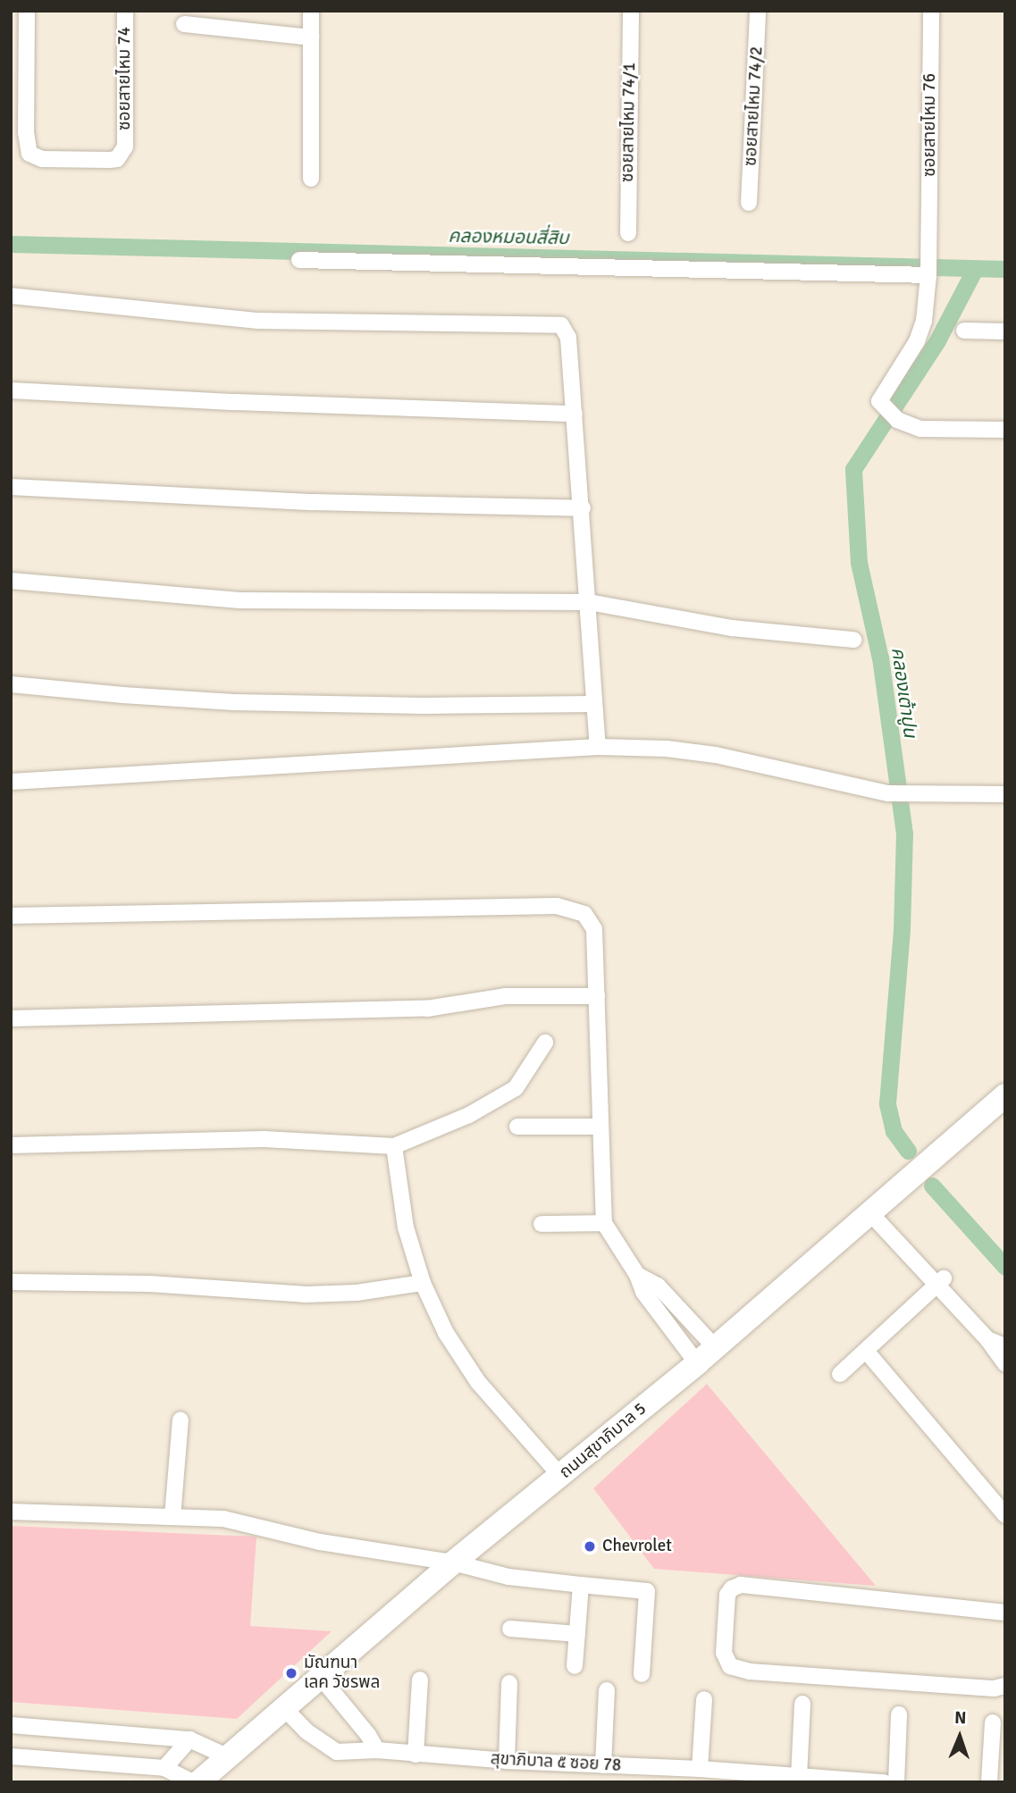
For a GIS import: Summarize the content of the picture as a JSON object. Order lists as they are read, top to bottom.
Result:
{
  "streets": {
    "main road": ["ถนนสุขาภิบาล 5"],
    "street": [
      "ซอยสายไหม 74",
      "ซอยสายไหม 74/2",
      "ซอยสายไหม 74/1",
      "ซอยสายไหม 76",
      "สุขาภิบาล ๕ ซอย 78"
    ]
  },
  "crossings": [
    ["ถนนสุขาภิบาล 5", "สุขาภิบาล ๕ ซอย 78"]
  ],
  "water": ["คลองหมอนสี่สิบ", "คลองเต้าปูน"],
  "places": ["Chevrolet", "มัณฑนา เลค วัชรพล"],
  "north": "top"
}
